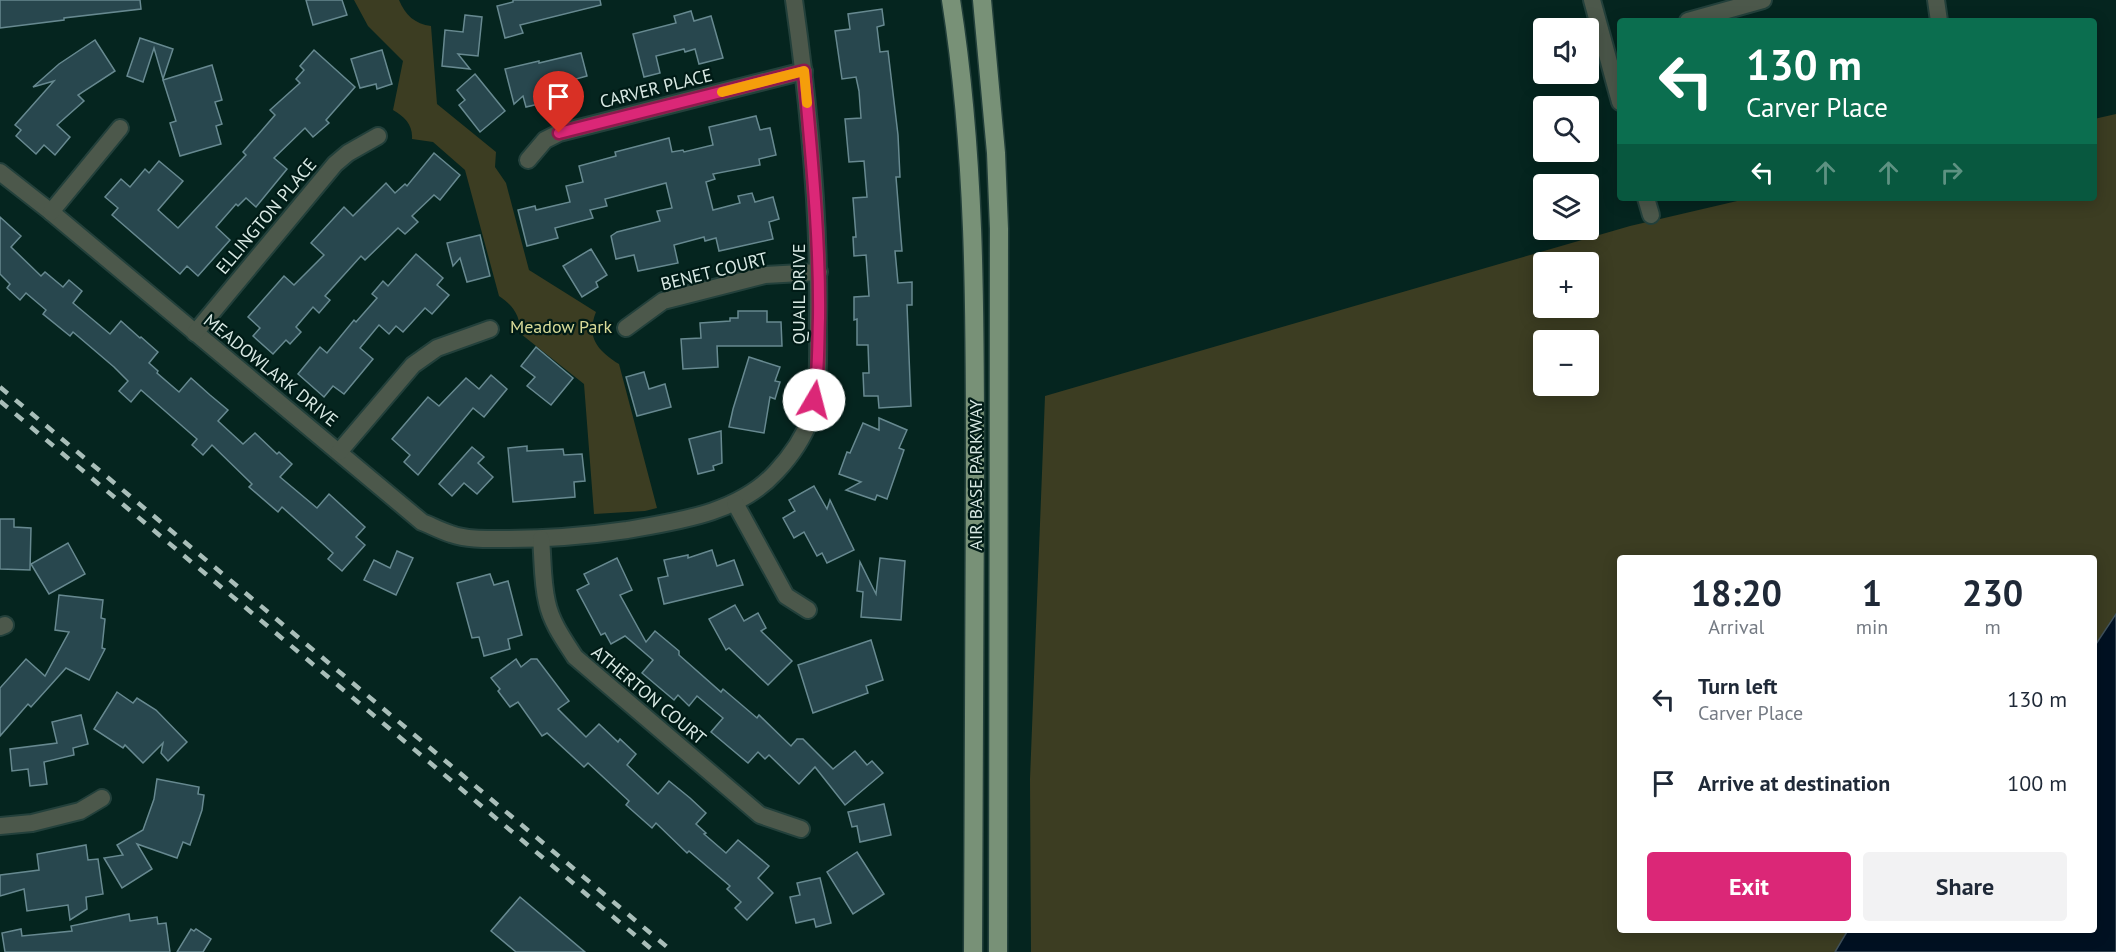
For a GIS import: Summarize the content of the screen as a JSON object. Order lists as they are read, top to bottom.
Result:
{
  "streets": {
    "main road": ["AIR BASE PARKWAY"],
    "street": [
      "CARVER PLACE",
      "ELLINGTON PLACE",
      "BENET COURT",
      "QUAIL DRIVE",
      "MEADOWLARK DRIVE",
      "ATHERTON COURT"
    ]
  },
  "crossings": [
    ["CARVER PLACE", "QUAIL DRIVE"],
    ["ELLINGTON PLACE", "MEADOWLARK DRIVE"],
    ["BENET COURT", "QUAIL DRIVE"],
    ["QUAIL DRIVE", "MEADOWLARK DRIVE"],
    ["QUAIL DRIVE", "ATHERTON COURT"],
    ["MEADOWLARK DRIVE", "ATHERTON COURT"]
  ],
  "parks": ["Meadow Park"],
  "page": {
    "map_buttons": ["+", "−"],
    "turn": ["130 m", "Carver Place"],
    "eta": [
      "18:20",
      "Arrival",
      "1",
      "min",
      "230",
      "m"
    ],
    "list": [
      {
        "name": "Turn left",
        "note": "Carver Place",
        "value": "130 m"
      },
      {
        "name": "Arrive at destination",
        "value": "100 m"
      }
    ],
    "buttons": ["Exit", "Share"]
  }
}
